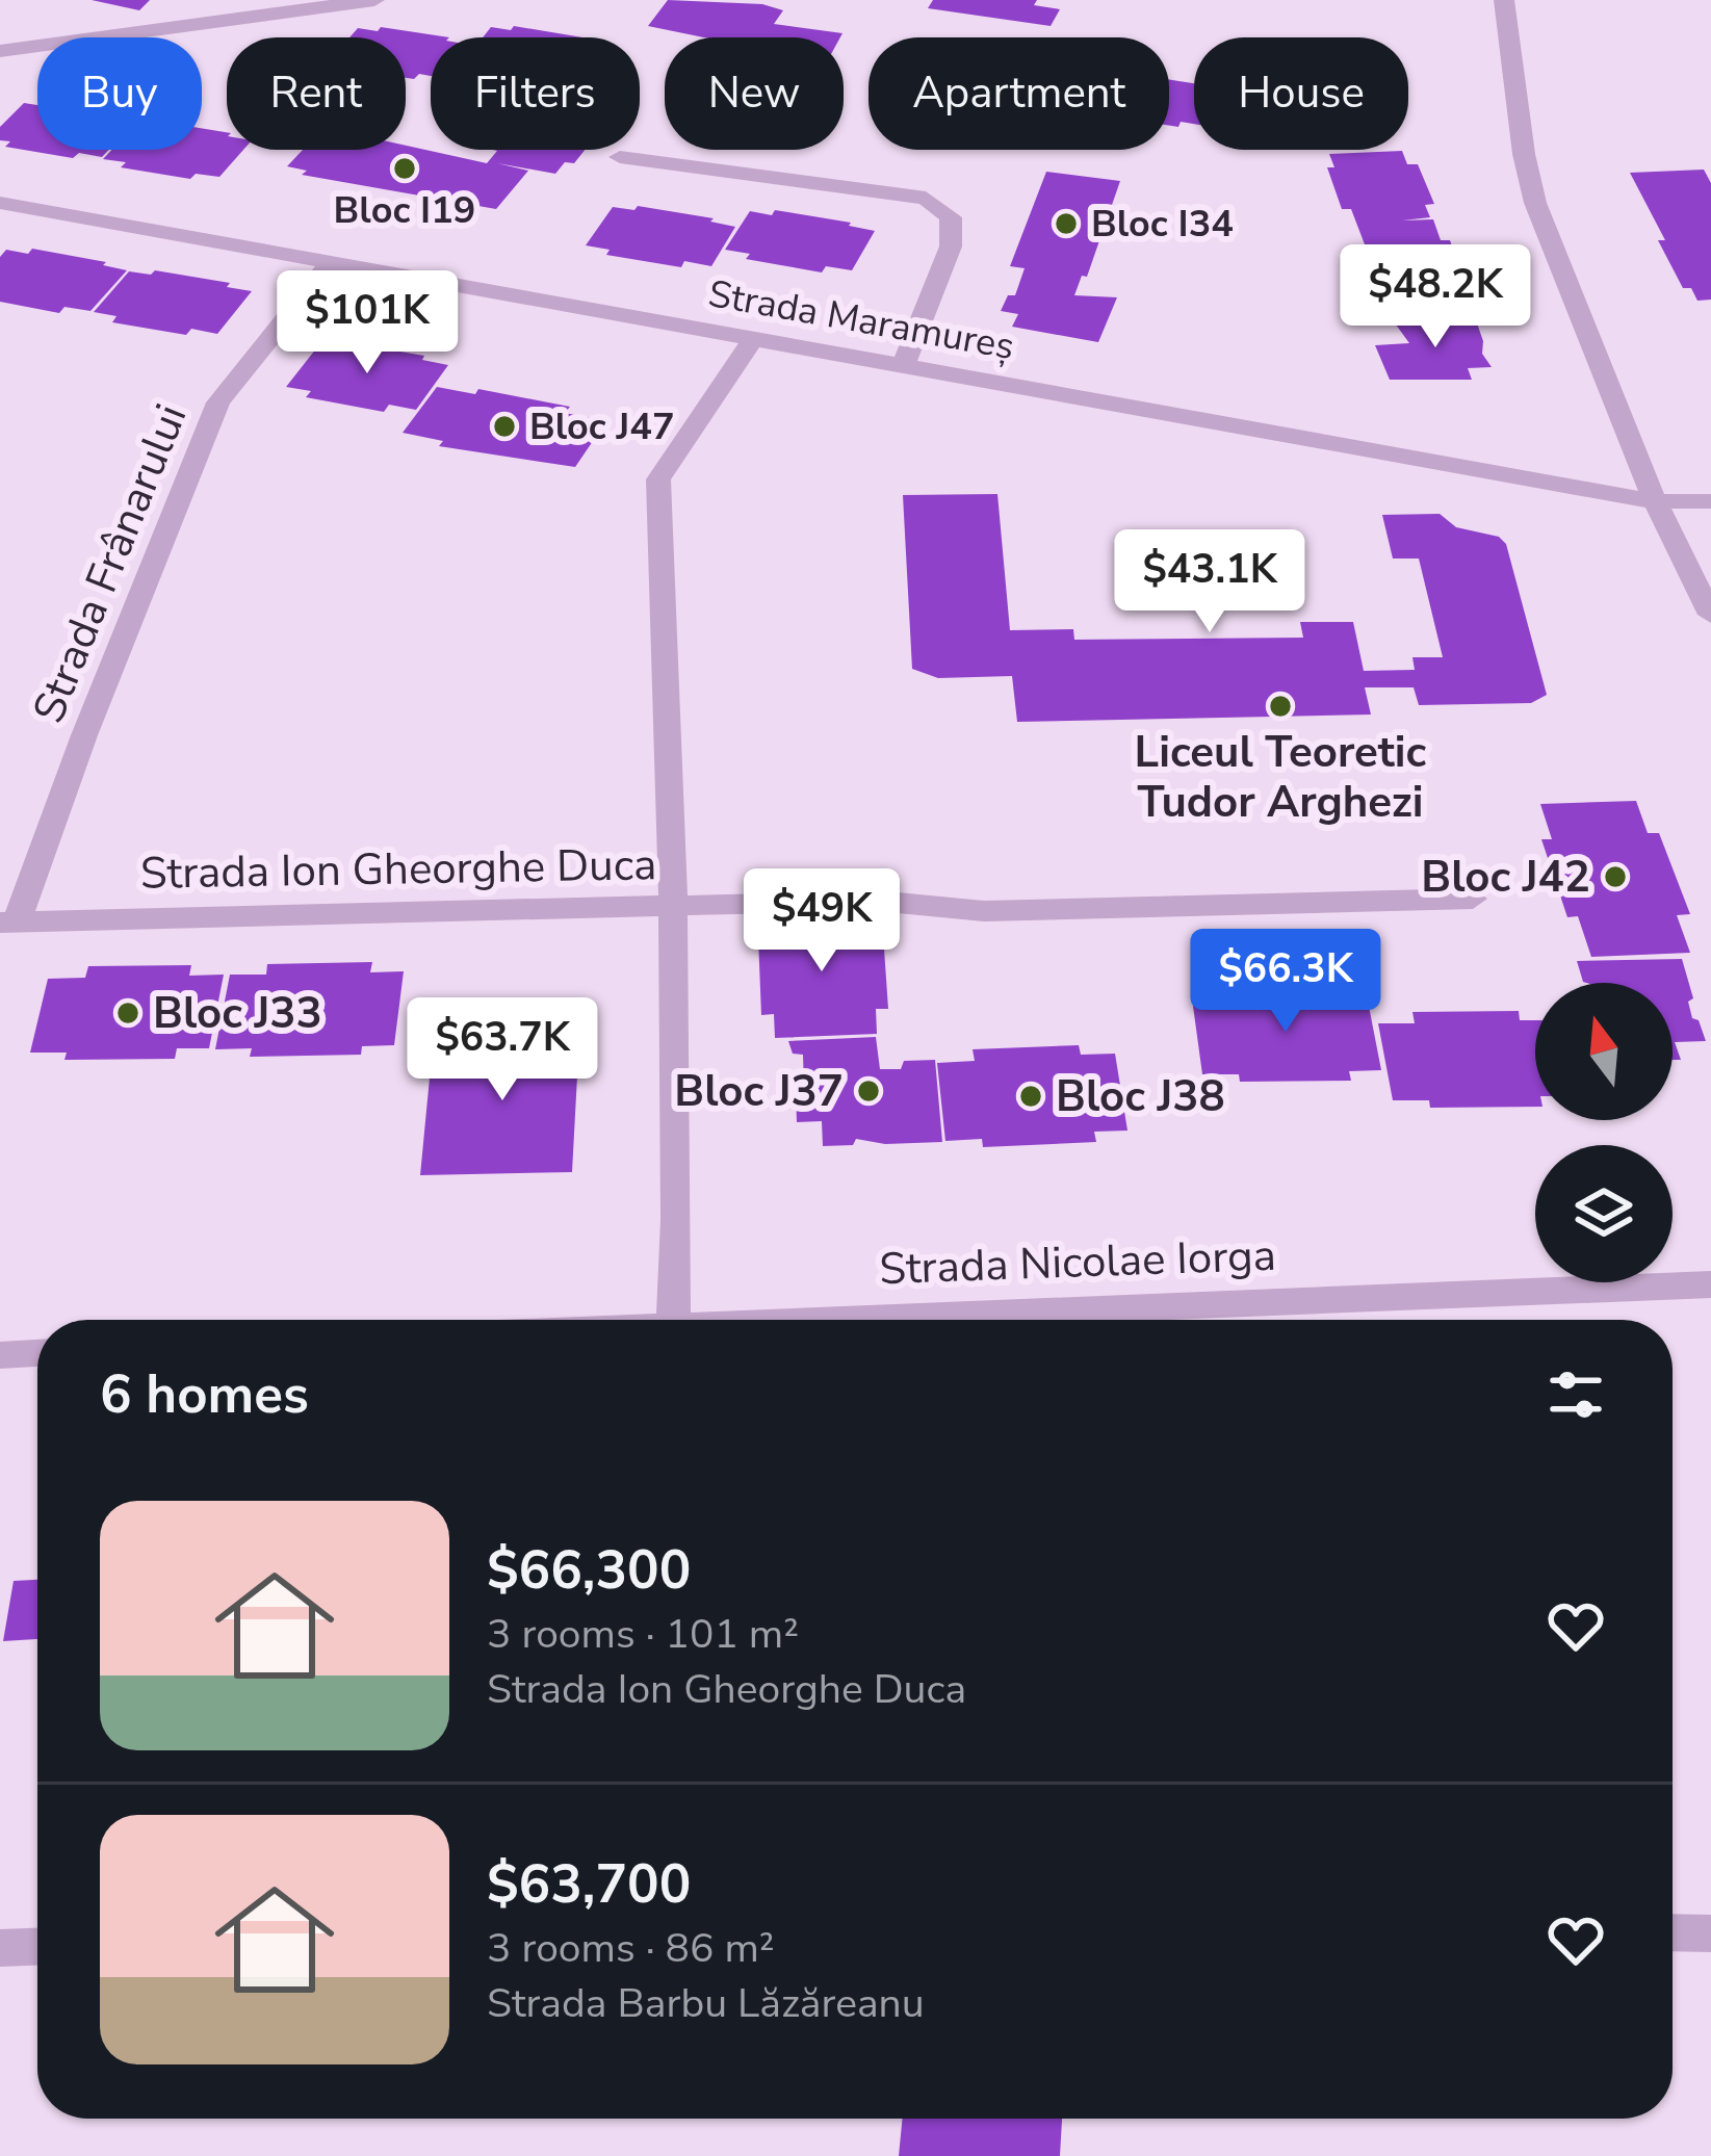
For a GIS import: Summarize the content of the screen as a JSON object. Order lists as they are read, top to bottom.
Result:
{
  "streets": {
    "street": [
      "Strada Maramureș",
      "Strada Frânarului",
      "Strada Ion Gheorghe Duca",
      "Strada Nicolae Iorga"
    ]
  },
  "crossings": [
    ["Strada Maramureș", "Strada Frânarului"],
    ["Strada Frânarului", "Strada Ion Gheorghe Duca"]
  ],
  "places": [
    "Bloc I19",
    "Bloc I34",
    "Bloc J47",
    "Liceul Teoretic Tudor Arghezi",
    "Bloc J42",
    "Bloc J33",
    "Bloc J37",
    "Bloc J38"
  ],
  "north": "top",
  "page": {
    "chip": [
      "Buy",
      "Rent",
      "Filters",
      "New",
      "Apartment",
      "House"
    ],
    "price": [
      "$48.2K",
      "$101K",
      "$43.1K",
      "$49K",
      "$66.3K",
      "$63.7K"
    ],
    "heading": "6 homes",
    "list": [
      {
        "name": "$66,300",
        "note": "3 rooms · 101 m² · Strada Ion Gheorghe Duca"
      },
      {
        "name": "$63,700",
        "note": "3 rooms · 86 m² · Strada Barbu Lăzăreanu"
      }
    ]
  }
}
